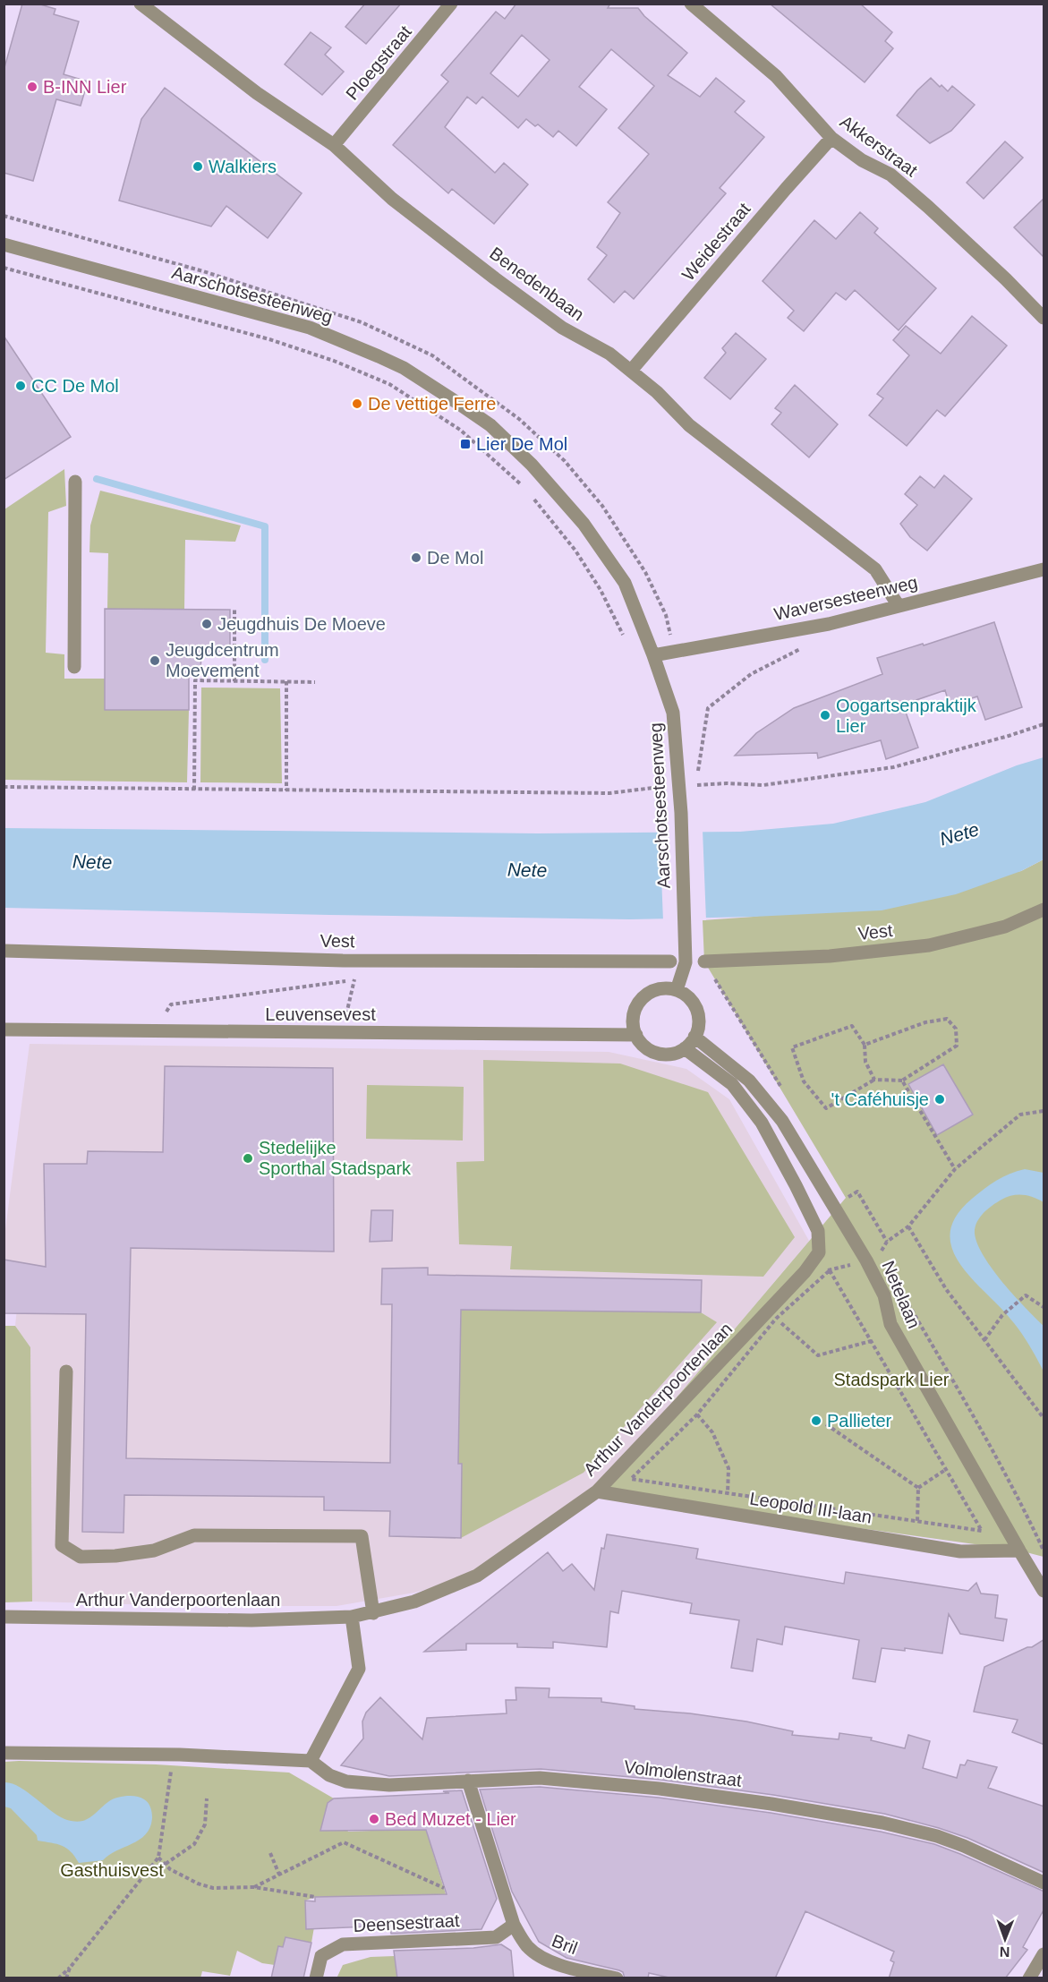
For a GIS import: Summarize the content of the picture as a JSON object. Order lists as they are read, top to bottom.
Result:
{
  "streets": {
    "street": [
      "Ploegstraat",
      "Akkerstraat",
      "Weidestraat",
      "Benedenbaan",
      "Aarschotsesteenweg",
      "Waversesteenweg",
      "Vest",
      "Leuvensevest",
      "Netelaan",
      "Arthur Vanderpoortenlaan",
      "Leopold III-laan",
      "Volmolenstraat",
      "Deensestraat",
      "Bril"
    ]
  },
  "crossings": [
    ["Ploegstraat", "Benedenbaan"],
    ["Akkerstraat", "Weidestraat"],
    ["Weidestraat", "Benedenbaan"],
    ["Benedenbaan", "Waversesteenweg"],
    ["Aarschotsesteenweg", "Waversesteenweg"],
    ["Aarschotsesteenweg", "Leuvensevest"],
    ["Aarschotsesteenweg", "Netelaan"],
    ["Aarschotsesteenweg", "Arthur Vanderpoortenlaan"],
    ["Leuvensevest", "Netelaan"],
    ["Leuvensevest", "Arthur Vanderpoortenlaan"],
    ["Netelaan", "Arthur Vanderpoortenlaan"],
    ["Netelaan", "Leopold III-laan"],
    ["Arthur Vanderpoortenlaan", "Leopold III-laan"],
    ["Volmolenstraat", "Bril"],
    ["Deensestraat", "Bril"]
  ],
  "water": ["Nete"],
  "parks": ["Stadspark Lier", "Gasthuisvest"],
  "places": {
    "other": [
      "B-INN Lier",
      "Walkiers",
      "CC De Mol",
      "De vettige Ferre",
      "De Mol",
      "Jeugdhuis De Moeve",
      "Jeugdcentrum Moevement",
      "Oogartsenpraktijk Lier",
      "'t Caféhuisje",
      "Stedelijke Sporthal Stadspark",
      "Pallieter",
      "Bed Muzet - Lier"
    ],
    "transit": ["Lier De Mol"]
  },
  "north": "bottom"
}
